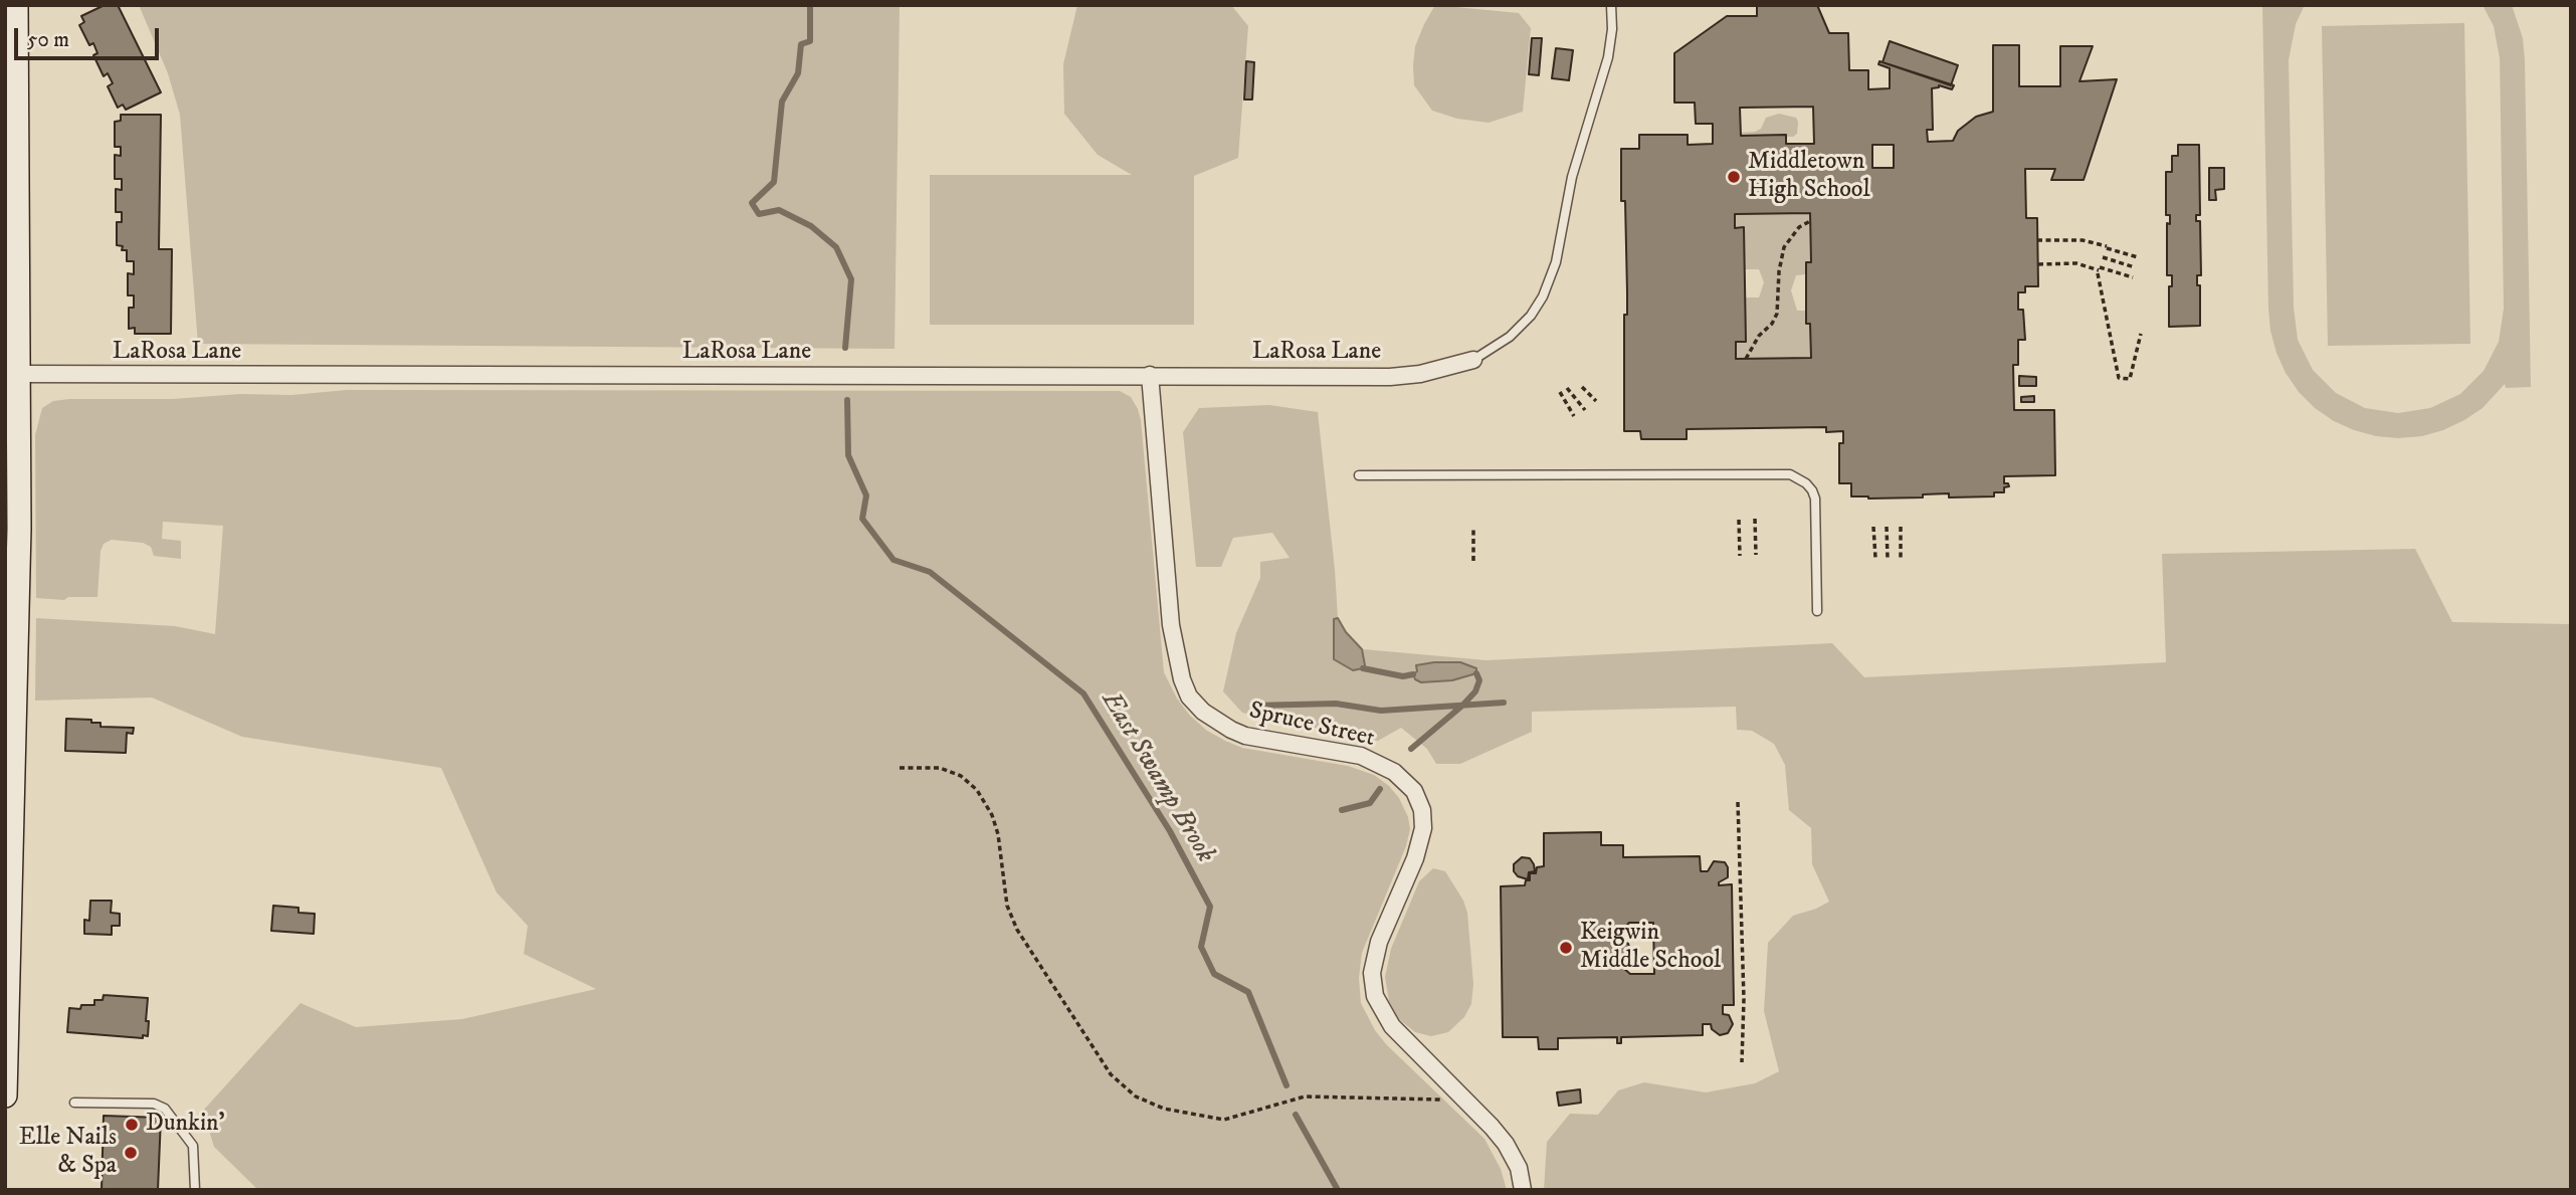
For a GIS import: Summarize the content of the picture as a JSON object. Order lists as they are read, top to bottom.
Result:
{
  "streets": {
    "street": ["LaRosa Lane", "Spruce Street"]
  },
  "crossings": [
    ["LaRosa Lane", "Spruce Street"]
  ],
  "water": ["East Swamp Brook"],
  "places": [
    "Middletown High School",
    "Keigwin Middle School",
    "Dunkin'",
    "Elle Nails & Spa"
  ],
  "scale_bar": "50 m"
}
